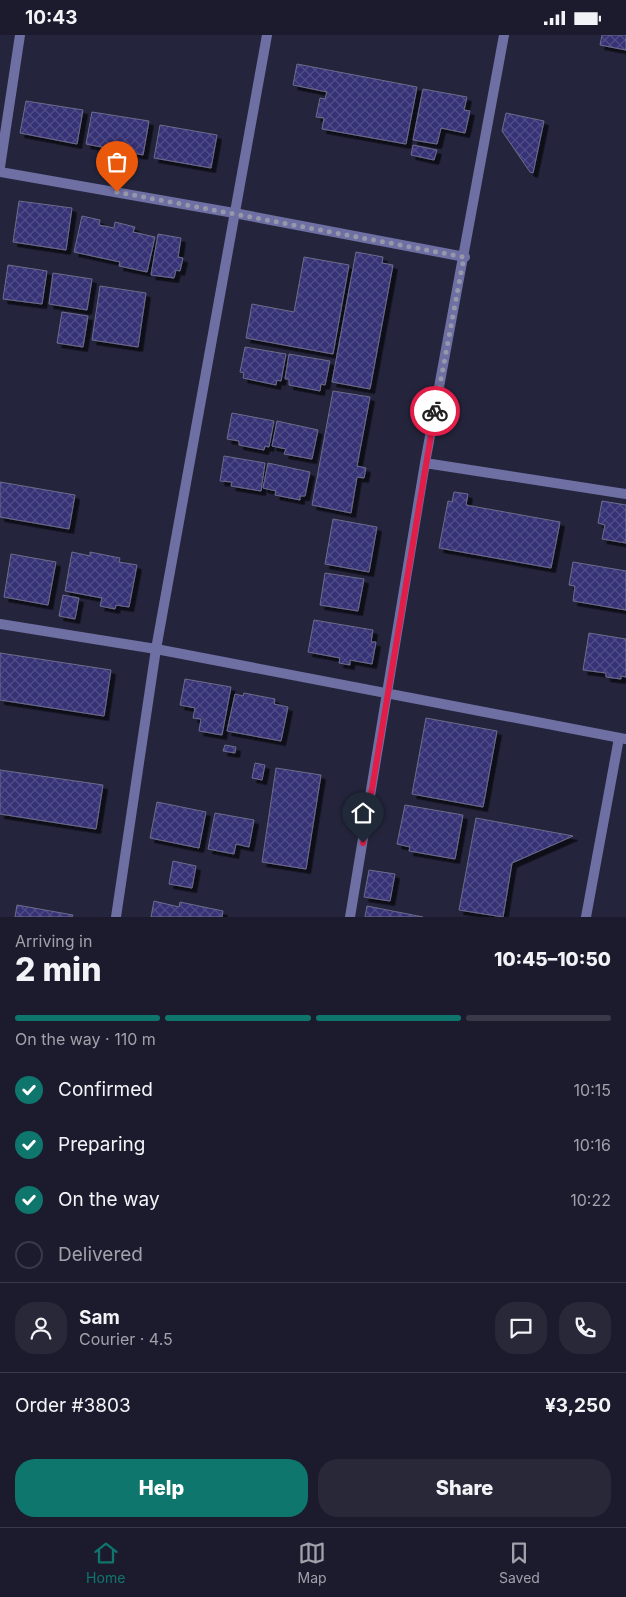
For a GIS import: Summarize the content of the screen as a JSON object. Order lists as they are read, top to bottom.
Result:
{
  "page": {
    "status": "10:43",
    "heading": ["2 min", "Arriving in", "10:45–10:50"],
    "panel": [
      "Sam",
      "Courier · 4.5",
      "Order #3803",
      "¥3,250"
    ],
    "bar": "On the way · 110 m",
    "list": [
      ["Confirmed", "10:15"],
      ["Preparing", "10:16"],
      ["On the way", "10:22"],
      "Delivered"
    ],
    "buttons": ["Help", "Share"],
    "tabs": ["Home", "Map", "Saved"]
  }
}
